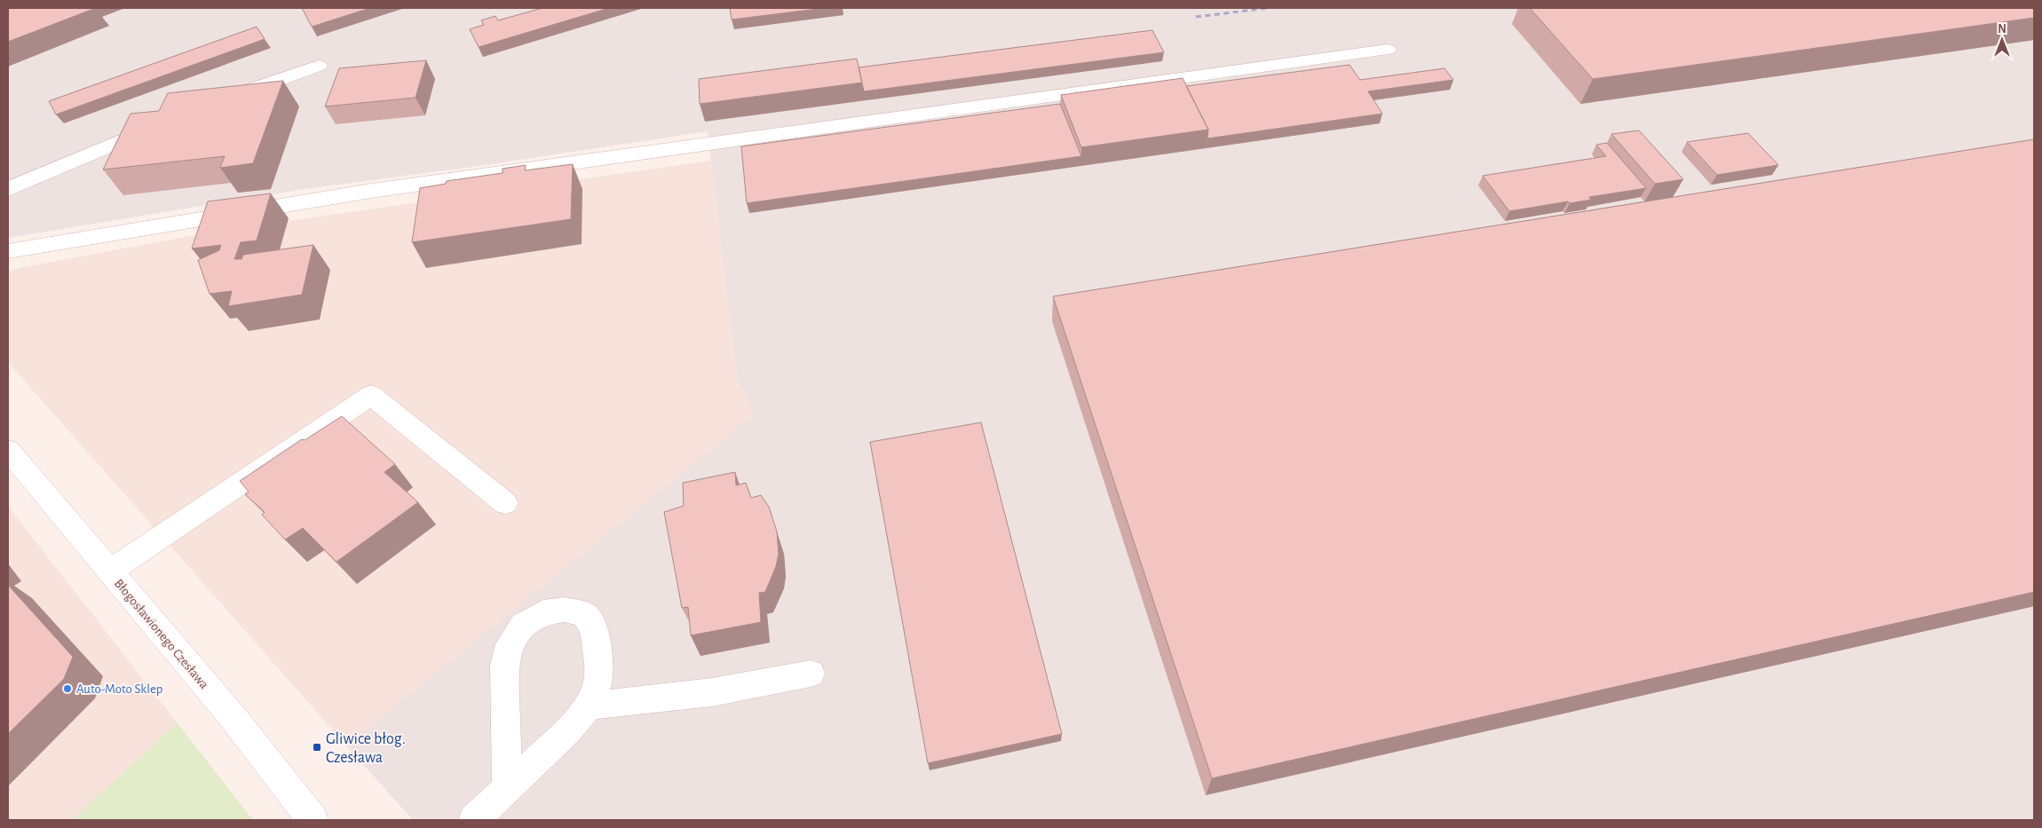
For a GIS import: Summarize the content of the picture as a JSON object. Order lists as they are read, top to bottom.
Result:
{
  "streets": {
    "street": ["Błogosławionego Czesława"]
  },
  "places": {
    "other": ["Auto-Moto Sklep"],
    "transit": ["Gliwice błog. Czesława"]
  },
  "north": "top"
}
